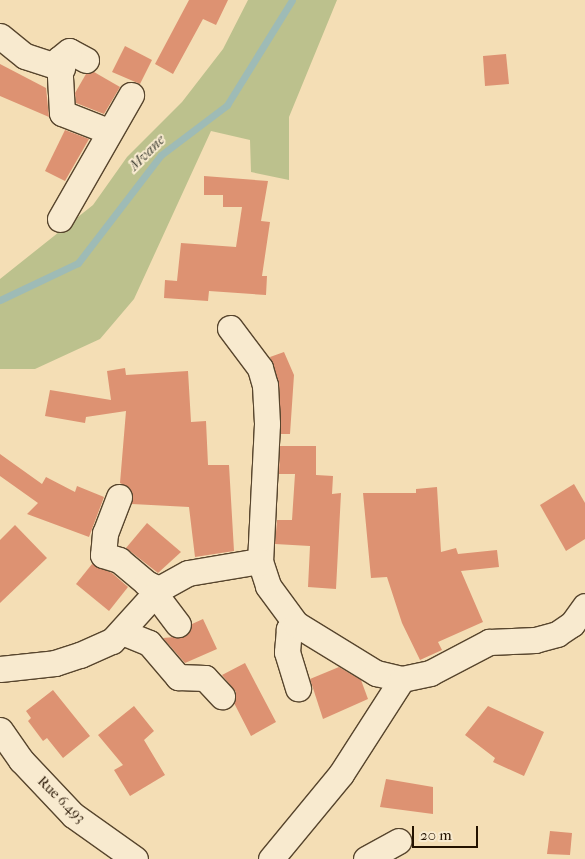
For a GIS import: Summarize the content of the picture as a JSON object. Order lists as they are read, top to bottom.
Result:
{
  "streets": {
    "street": ["Rue 6.493"]
  },
  "water": ["Mvane"],
  "scale_bar": "20 m"
}
